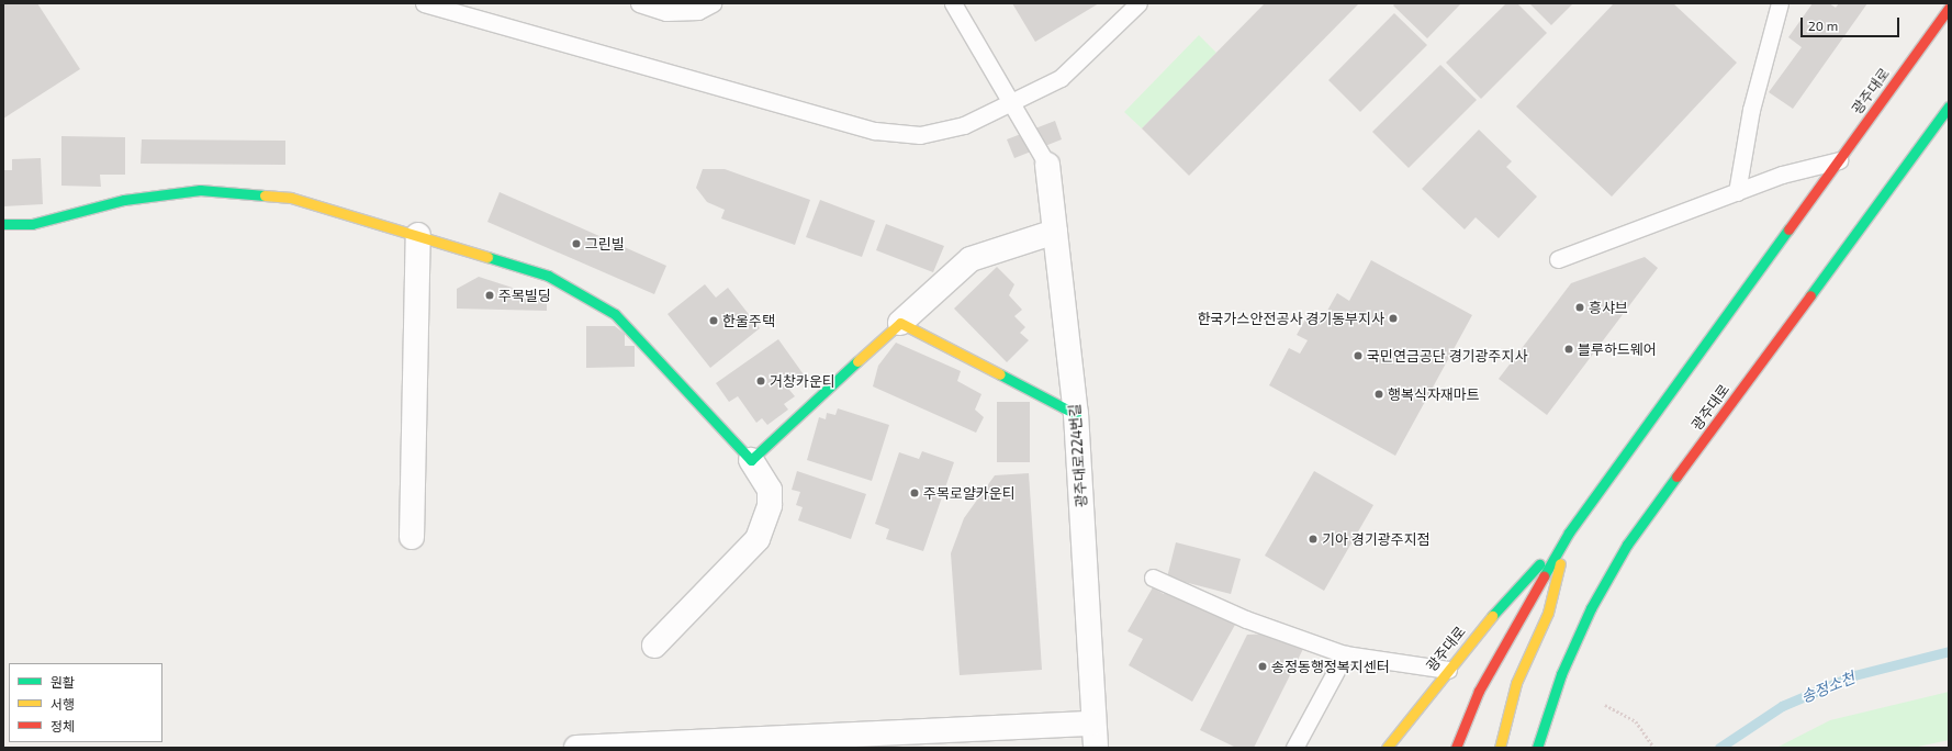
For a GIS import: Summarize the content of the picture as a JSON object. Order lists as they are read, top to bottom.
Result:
{
  "streets": {
    "street": ["광주대로", "광주대로224번길"]
  },
  "water": ["송정소천"],
  "places": [
    "그린빌",
    "주목빌딩",
    "흥샤브",
    "한국가스안전공사 경기동부지사",
    "한울주택",
    "블루하드웨어",
    "국민연금공단 경기광주지사",
    "거창카운티",
    "행복식자재마트",
    "주목로얄카운티",
    "기아 경기광주지점",
    "송정동행정복지센터"
  ],
  "legend": ["원활", "서행", "정체"],
  "scale_bar": "20 m"
}
